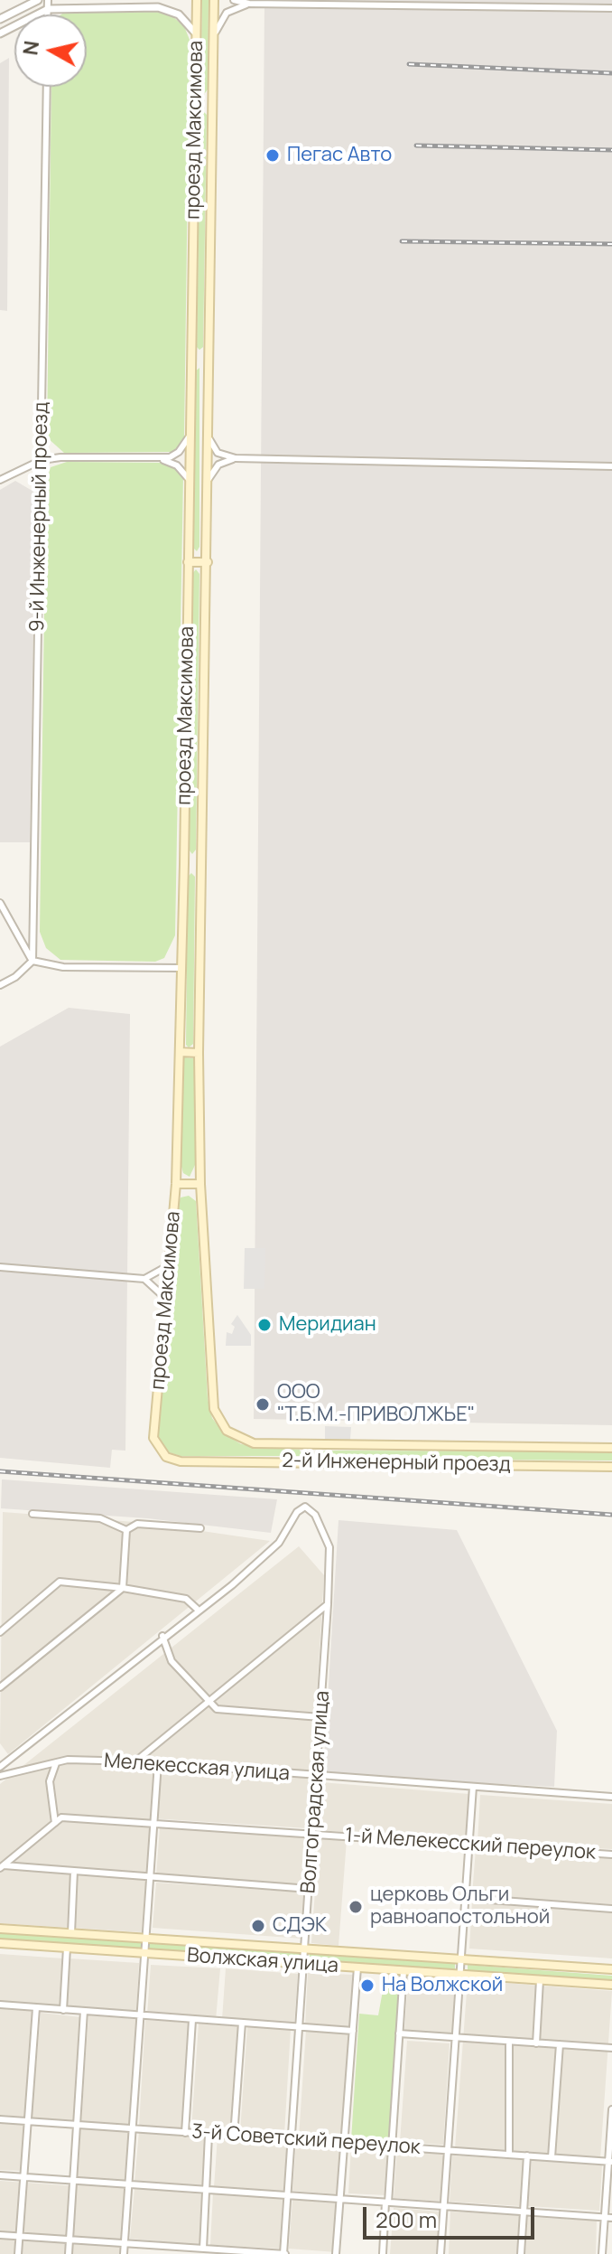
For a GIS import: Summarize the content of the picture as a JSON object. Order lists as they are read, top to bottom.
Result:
{
  "streets": {
    "main road": ["проезд Максимова", "2-й Инженерный проезд", "Волжская улица"],
    "street": [
      "9-й Инженерный проезд",
      "Мелекесская улица",
      "Волгоградская улица",
      "1-й Мелекесский переулок",
      "3-й Советский переулок"
    ]
  },
  "crossings": [
    ["проезд Максимова", "2-й Инженерный проезд"],
    ["Мелекесская улица", "Волгоградская улица"],
    ["Волгоградская улица", "1-й Мелекесский переулок"],
    ["Волгоградская улица", "Волжская улица"],
    ["Волгоградская улица", "3-й Советский переулок"]
  ],
  "places": [
    "Пегас Авто",
    "Меридиан",
    "ООО \"Т.Б.М.-ПРИВОЛЖЬЕ\"",
    "церковь Ольги равноапостольной",
    "СДЭК",
    "На Волжской"
  ],
  "scale_bar": "200 m",
  "north": "left"
}
